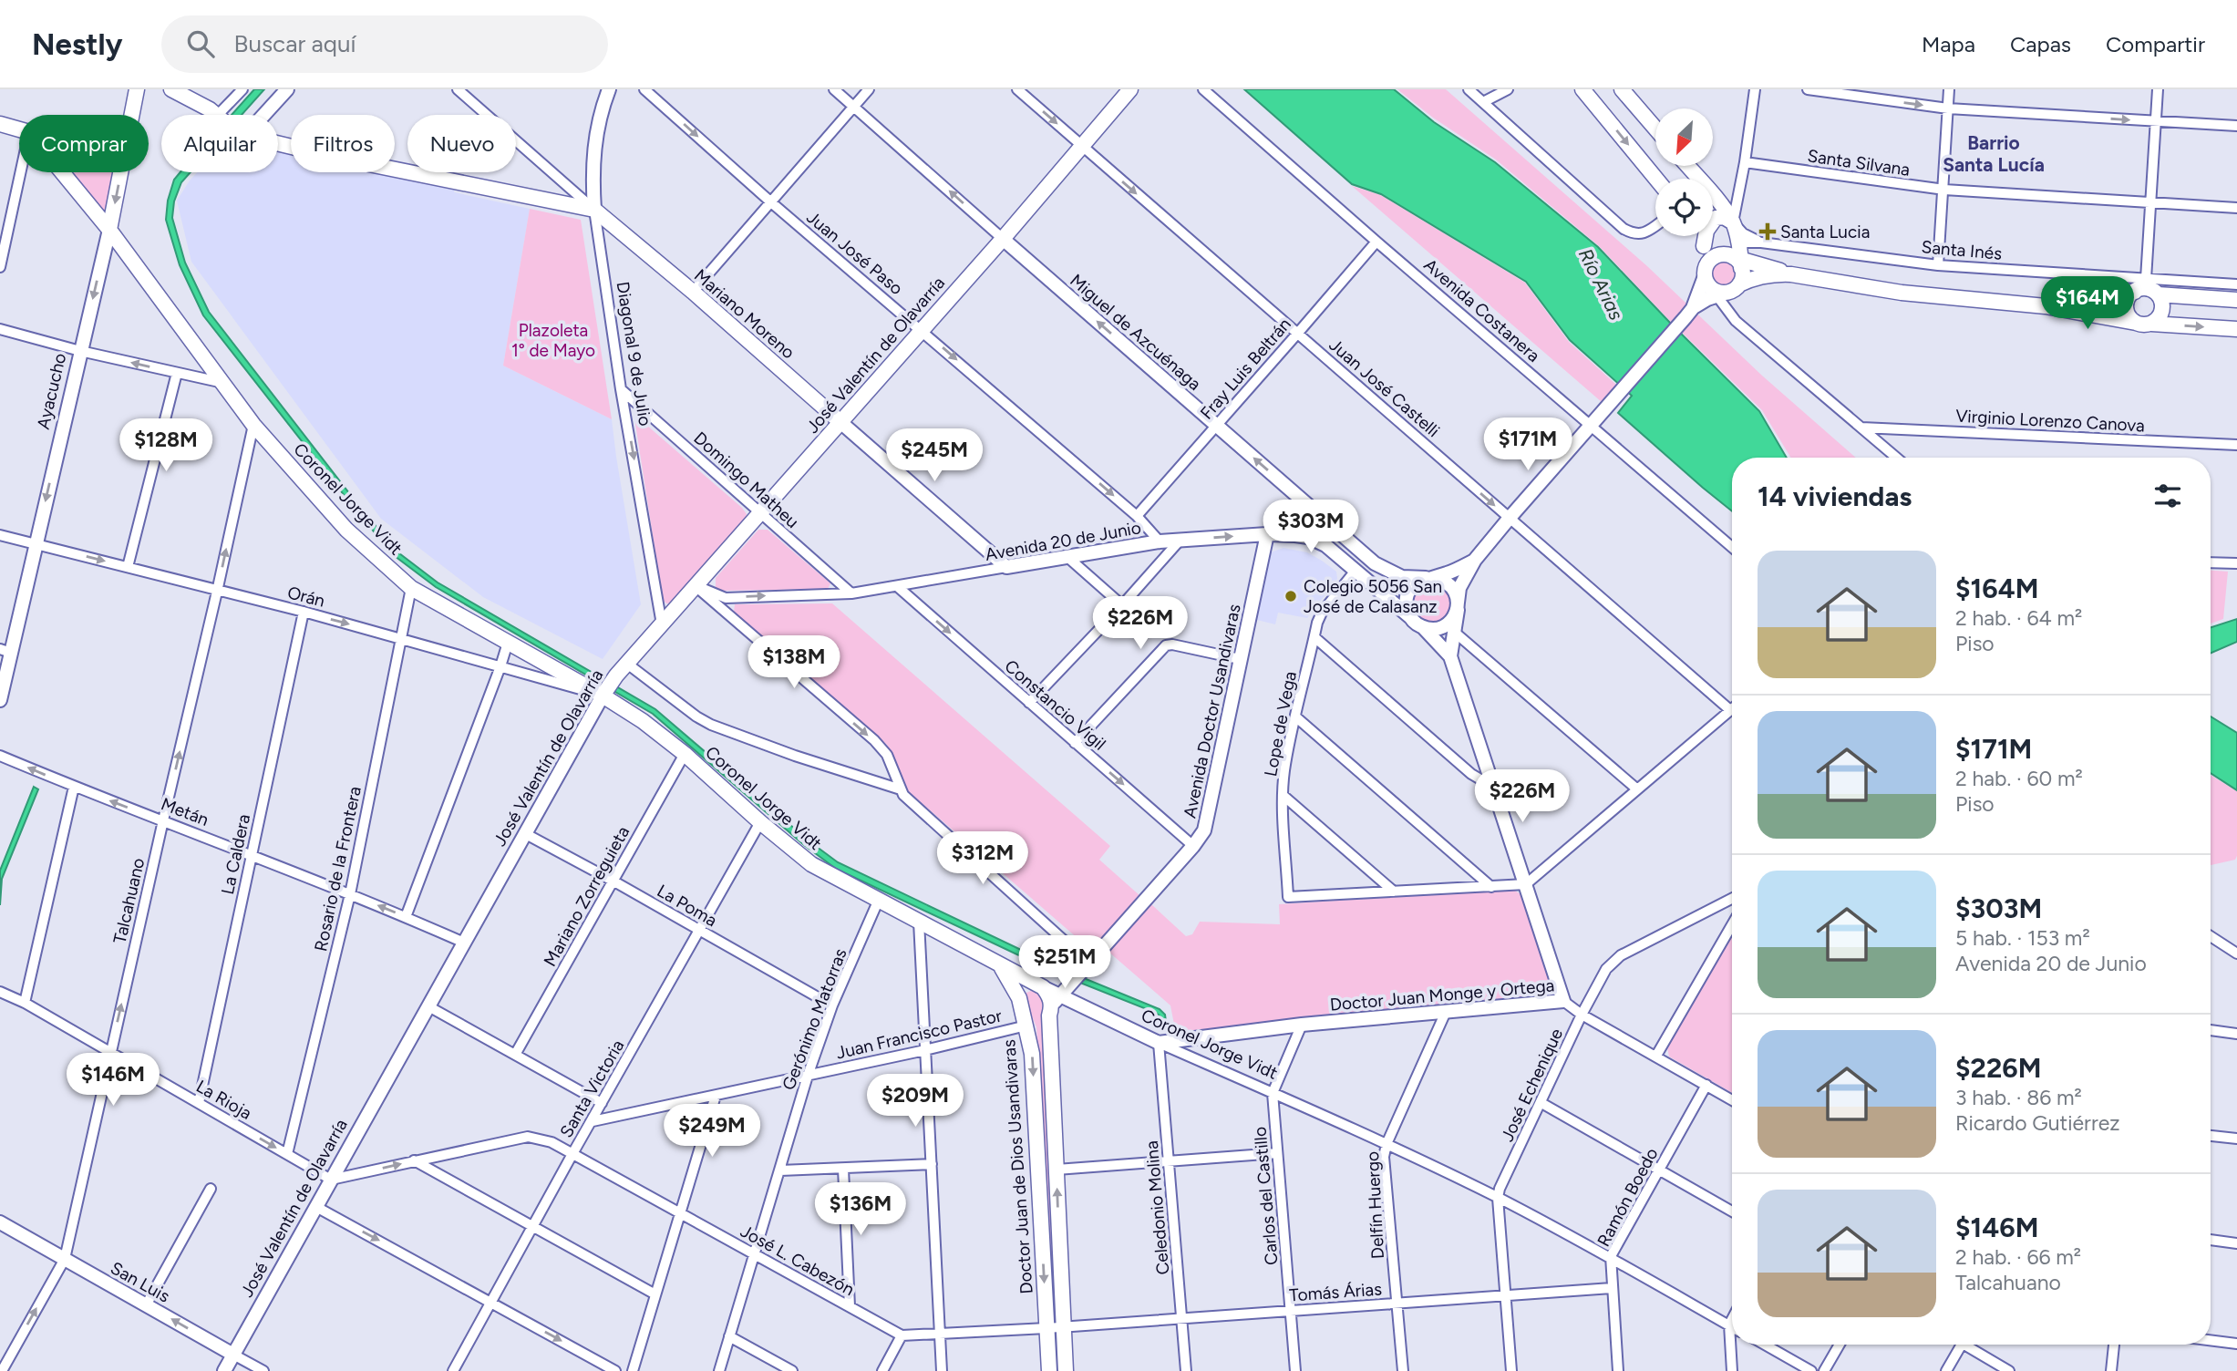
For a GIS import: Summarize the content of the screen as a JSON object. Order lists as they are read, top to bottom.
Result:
{
  "streets": {
    "main road": [
      "Mariano Moreno",
      "José Valentín de Olavarría",
      "Ayacucho",
      "Coronel Jorge Vidt",
      "Doctor Juan de Dios Usandivaras"
    ],
    "street": [
      "Santa Silvana",
      "Santa Inés",
      "Juan José Paso",
      "Avenida Costanera",
      "Miguel de Azcuénaga",
      "Diagonal 9 de Julio",
      "Fray Luis Beltrán",
      "Juan José Castelli",
      "Virginio Lorenzo Canova",
      "Domingo Matheu",
      "Avenida 20 de Junio",
      "Orán",
      "Constancio Vigil",
      "Avenida Doctor Usandivaras",
      "Lope de Vega",
      "Metán",
      "La Caldera",
      "Rosario de la Frontera",
      "Mariano Zorreguieta",
      "Talcahuano",
      "La Poma",
      "Doctor Juan Monge y Ortega",
      "Gerónimo Matorras",
      "Juan Francisco Pastor",
      "José Echenique",
      "Santa Victoria",
      "La Rioja",
      "Carlos del Castillo",
      "Ramón Boedo",
      "Delfín Huergo",
      "Celedonio Molina",
      "José L. Cabezón",
      "San Luis",
      "Tomás Árias"
    ]
  },
  "crossings": [
    ["Juan José Paso", "José Valentín de Olavarría"],
    ["Juan José Paso", "Fray Luis Beltrán"],
    ["Juan José Paso", "Avenida 20 de Junio"],
    ["Avenida Costanera", "Fray Luis Beltrán"],
    ["Mariano Moreno", "Diagonal 9 de Julio"],
    ["Mariano Moreno", "José Valentín de Olavarría"],
    ["Mariano Moreno", "Avenida 20 de Junio"],
    ["Miguel de Azcuénaga", "José Valentín de Olavarría"],
    ["Miguel de Azcuénaga", "Fray Luis Beltrán"],
    ["Miguel de Azcuénaga", "Avenida 20 de Junio"],
    ["Diagonal 9 de Julio", "José Valentín de Olavarría"],
    ["Diagonal 9 de Julio", "Domingo Matheu"],
    ["José Valentín de Olavarría", "Juan José Castelli"],
    ["José Valentín de Olavarría", "Domingo Matheu"],
    ["José Valentín de Olavarría", "Coronel Jorge Vidt"],
    ["José Valentín de Olavarría", "Avenida 20 de Junio"],
    ["José Valentín de Olavarría", "Orán"],
    ["José Valentín de Olavarría", "Metán"],
    ["José Valentín de Olavarría", "La Poma"],
    ["José Valentín de Olavarría", "La Rioja"],
    ["José Valentín de Olavarría", "San Luis"],
    ["Fray Luis Beltrán", "Juan José Castelli"],
    ["Ayacucho", "Coronel Jorge Vidt"],
    ["Ayacucho", "Orán"],
    ["Domingo Matheu", "Avenida 20 de Junio"],
    ["Coronel Jorge Vidt", "Orán"],
    ["Coronel Jorge Vidt", "Avenida Doctor Usandivaras"],
    ["Coronel Jorge Vidt", "Rosario de la Frontera"],
    ["Coronel Jorge Vidt", "Mariano Zorreguieta"],
    ["Coronel Jorge Vidt", "Talcahuano"],
    ["Coronel Jorge Vidt", "Doctor Juan Monge y Ortega"],
    ["Coronel Jorge Vidt", "Gerónimo Matorras"],
    ["Coronel Jorge Vidt", "José Echenique"],
    ["Coronel Jorge Vidt", "Santa Victoria"],
    ["Coronel Jorge Vidt", "Doctor Juan de Dios Usandivaras"],
    ["Coronel Jorge Vidt", "Carlos del Castillo"],
    ["Coronel Jorge Vidt", "Ramón Boedo"],
    ["Coronel Jorge Vidt", "Delfín Huergo"],
    ["Coronel Jorge Vidt", "Celedonio Molina"],
    ["Avenida 20 de Junio", "Constancio Vigil"],
    ["Avenida 20 de Junio", "Avenida Doctor Usandivaras"],
    ["Avenida 20 de Junio", "Lope de Vega"],
    ["Orán", "La Caldera"],
    ["Orán", "Rosario de la Frontera"],
    ["Orán", "Talcahuano"],
    ["Constancio Vigil", "Avenida Doctor Usandivaras"],
    ["Avenida Doctor Usandivaras", "Doctor Juan de Dios Usandivaras"],
    ["Metán", "La Caldera"],
    ["Metán", "Rosario de la Frontera"],
    ["Metán", "Talcahuano"],
    ["La Caldera", "La Rioja"],
    ["Rosario de la Frontera", "La Rioja"],
    ["Mariano Zorreguieta", "La Poma"],
    ["Talcahuano", "La Rioja"],
    ["Talcahuano", "San Luis"],
    ["La Poma", "Gerónimo Matorras"],
    ["La Poma", "Santa Victoria"],
    ["Doctor Juan Monge y Ortega", "José Echenique"],
    ["Doctor Juan Monge y Ortega", "Carlos del Castillo"],
    ["Doctor Juan Monge y Ortega", "Ramón Boedo"],
    ["Doctor Juan Monge y Ortega", "Delfín Huergo"],
    ["Doctor Juan Monge y Ortega", "Celedonio Molina"],
    ["Gerónimo Matorras", "Juan Francisco Pastor"],
    ["Gerónimo Matorras", "José L. Cabezón"],
    ["Juan Francisco Pastor", "Santa Victoria"],
    ["Juan Francisco Pastor", "Doctor Juan de Dios Usandivaras"],
    ["José Echenique", "Tomás Árias"],
    ["Santa Victoria", "José L. Cabezón"],
    ["Doctor Juan de Dios Usandivaras", "Tomás Árias"],
    ["Carlos del Castillo", "Tomás Árias"],
    ["Ramón Boedo", "Tomás Árias"],
    ["Delfín Huergo", "Tomás Árias"],
    ["Celedonio Molina", "Tomás Árias"]
  ],
  "one_way": [
    "Juan José Paso",
    "Miguel de Azcuénaga",
    "Diagonal 9 de Julio",
    "Juan José Castelli",
    "Ayacucho",
    "Constancio Vigil",
    "Metán",
    "Talcahuano"
  ],
  "districts": ["Barrio Santa Lucía"],
  "water": ["Río Arias"],
  "parks": ["Plazoleta 1° de Mayo"],
  "places": {
    "health": ["Santa Lucia"],
    "other": ["Colegio 5056 San José de Calasanz"]
  },
  "north": "bottom left",
  "page": {
    "header": "Nestly",
    "search": "Buscar aquí",
    "nav": ["Mapa", "Capas", "Compartir"],
    "chip": [
      "Comprar",
      "Alquilar",
      "Filtros",
      "Nuevo"
    ],
    "price": [
      "$164M",
      "$171M",
      "$128M",
      "$245M",
      "$303M",
      "$226M",
      "$138M",
      "$226M",
      "$312M",
      "$251M",
      "$146M",
      "$209M",
      "$249M",
      "$136M"
    ],
    "heading": "14 viviendas",
    "list": [
      {
        "name": "$164M",
        "note": "2 hab. · 64 m² · Piso"
      },
      {
        "name": "$171M",
        "note": "2 hab. · 60 m² · Piso"
      },
      {
        "name": "$303M",
        "note": "5 hab. · 153 m² · Avenida 20 de Junio"
      },
      {
        "name": "$226M",
        "note": "3 hab. · 86 m² · Ricardo Gutiérrez"
      },
      {
        "name": "$146M",
        "note": "2 hab. · 66 m² · Talcahuano"
      }
    ]
  }
}
